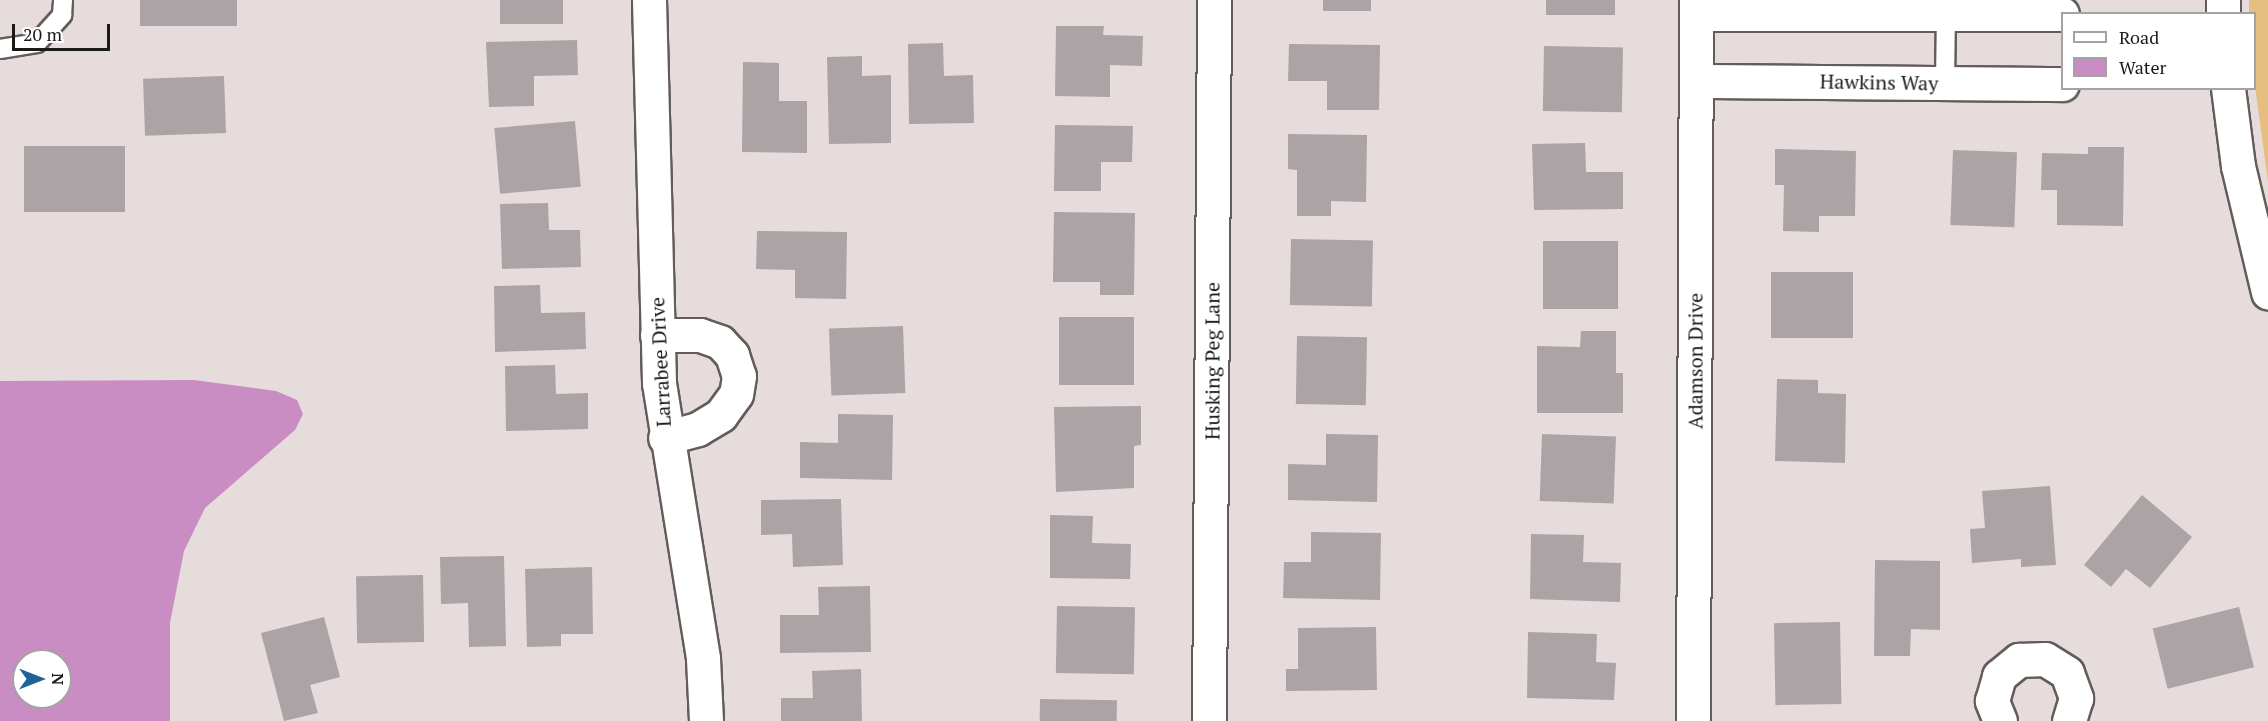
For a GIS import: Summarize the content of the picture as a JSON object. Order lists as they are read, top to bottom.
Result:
{
  "streets": {
    "street": [
      "Hawkins Way",
      "Husking Peg Lane",
      "Adamson Drive",
      "Larrabee Drive"
    ]
  },
  "crossings": [
    ["Hawkins Way", "Adamson Drive"]
  ],
  "legend": ["Road", "Water"],
  "scale_bar": "20 m",
  "north": "right"
}
